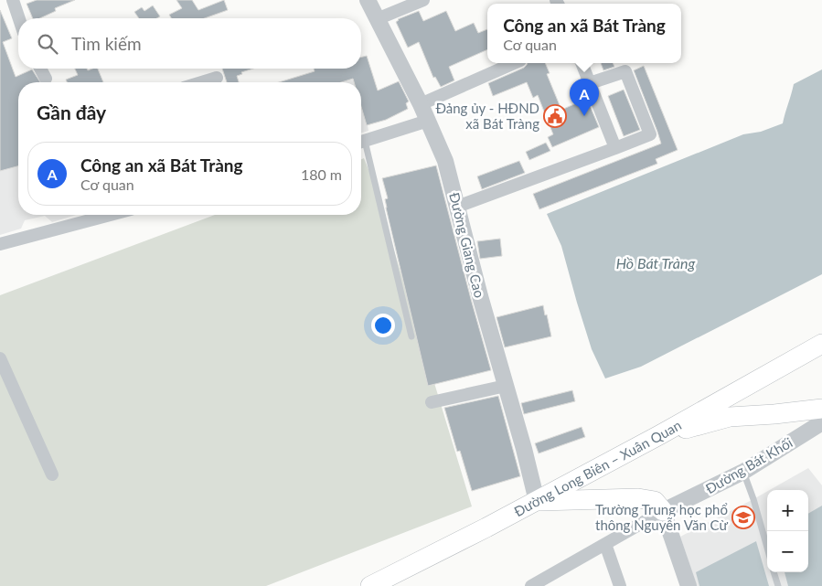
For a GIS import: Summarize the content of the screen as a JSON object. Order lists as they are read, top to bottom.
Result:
{
  "streets": {
    "main road": ["Đường Long Biên – Xuân Quan"],
    "street": ["Đường Giang Cao", "Đường Bát Khối"]
  },
  "crossings": [
    ["Đường Giang Cao", "Đường Long Biên – Xuân Quan"]
  ],
  "water": ["Hồ Bát Tràng"],
  "places": {
    "public building": ["Đảng ủy - HĐND xã Bát Tràng"],
    "school or university": ["Trường Trung học phổ thông Nguyễn Văn Cừ"]
  },
  "page": {
    "popup": ["Công an xã Bát Tràng", "Cơ quan"],
    "search": "Tìm kiếm",
    "pins": "A",
    "heading": "Gần đây",
    "list": [
      {
        "mark": "A",
        "name": "Công an xã Bát Tràng",
        "note": "Cơ quan",
        "value": "180 m"
      }
    ],
    "map_buttons": ["+", "−"]
  }
}
